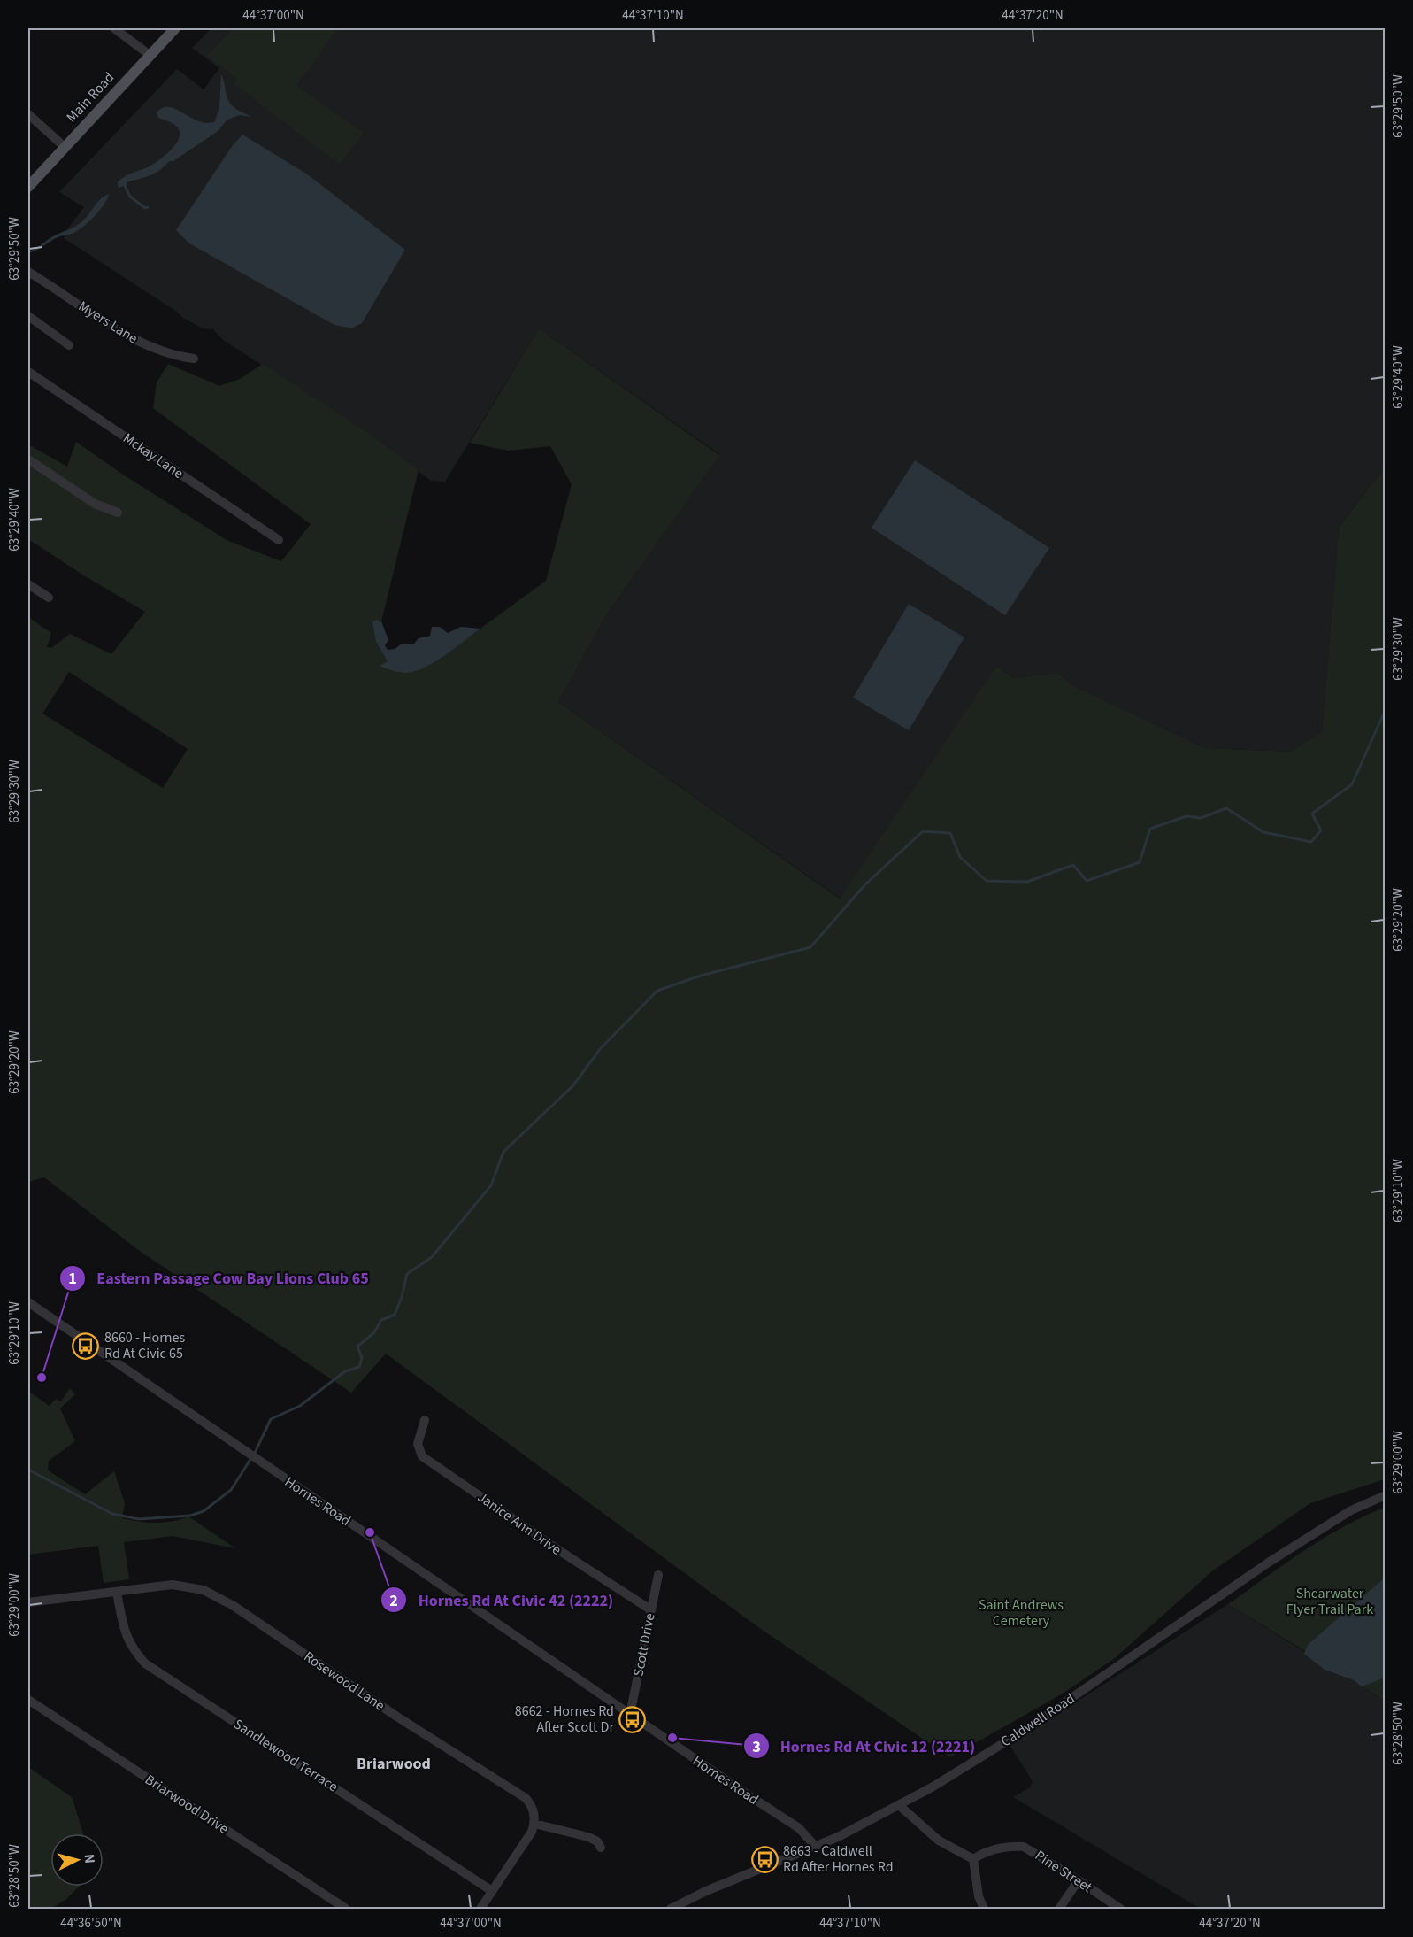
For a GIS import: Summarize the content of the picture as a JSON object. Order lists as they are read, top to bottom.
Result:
{
  "streets": {
    "main road": ["Main Road"],
    "street": [
      "Myers Lane",
      "Mckay Lane",
      "Hornes Road",
      "Janice Ann Drive",
      "Scott Drive",
      "Rosewood Lane",
      "Caldwell Road",
      "Sandlewood Terrace",
      "Briarwood Drive",
      "Pine Street"
    ]
  },
  "crossings": [
    ["Hornes Road", "Scott Drive"],
    ["Hornes Road", "Caldwell Road"],
    ["Janice Ann Drive", "Scott Drive"],
    ["Rosewood Lane", "Sandlewood Terrace"]
  ],
  "districts": ["Briarwood"],
  "parks": ["Shearwater Flyer Trail Park", "Saint Andrews Cemetery"],
  "places": {
    "bus stop": ["8660 - Hornes Rd At Civic 65", "8662 - Hornes Rd After Scott Dr", "8663 - Caldwell Rd After Hornes Rd"],
    "other": ["Eastern Passage Cow Bay Lions Club 65", "Hornes Rd At Civic 42 (2222)", "Hornes Rd At Civic 12 (2221)"]
  },
  "north": "right",
  "coordinates": [
    "44°37'00\"N",
    "44°37'10\"N",
    "44°37'20\"N",
    "63°29'50\"W",
    "63°29'40\"W",
    "63°29'30\"W",
    "63°29'20\"W",
    "63°29'10\"W",
    "63°29'00\"W",
    "63°28'50\"W",
    "44°36'50\"N"
  ]
}
